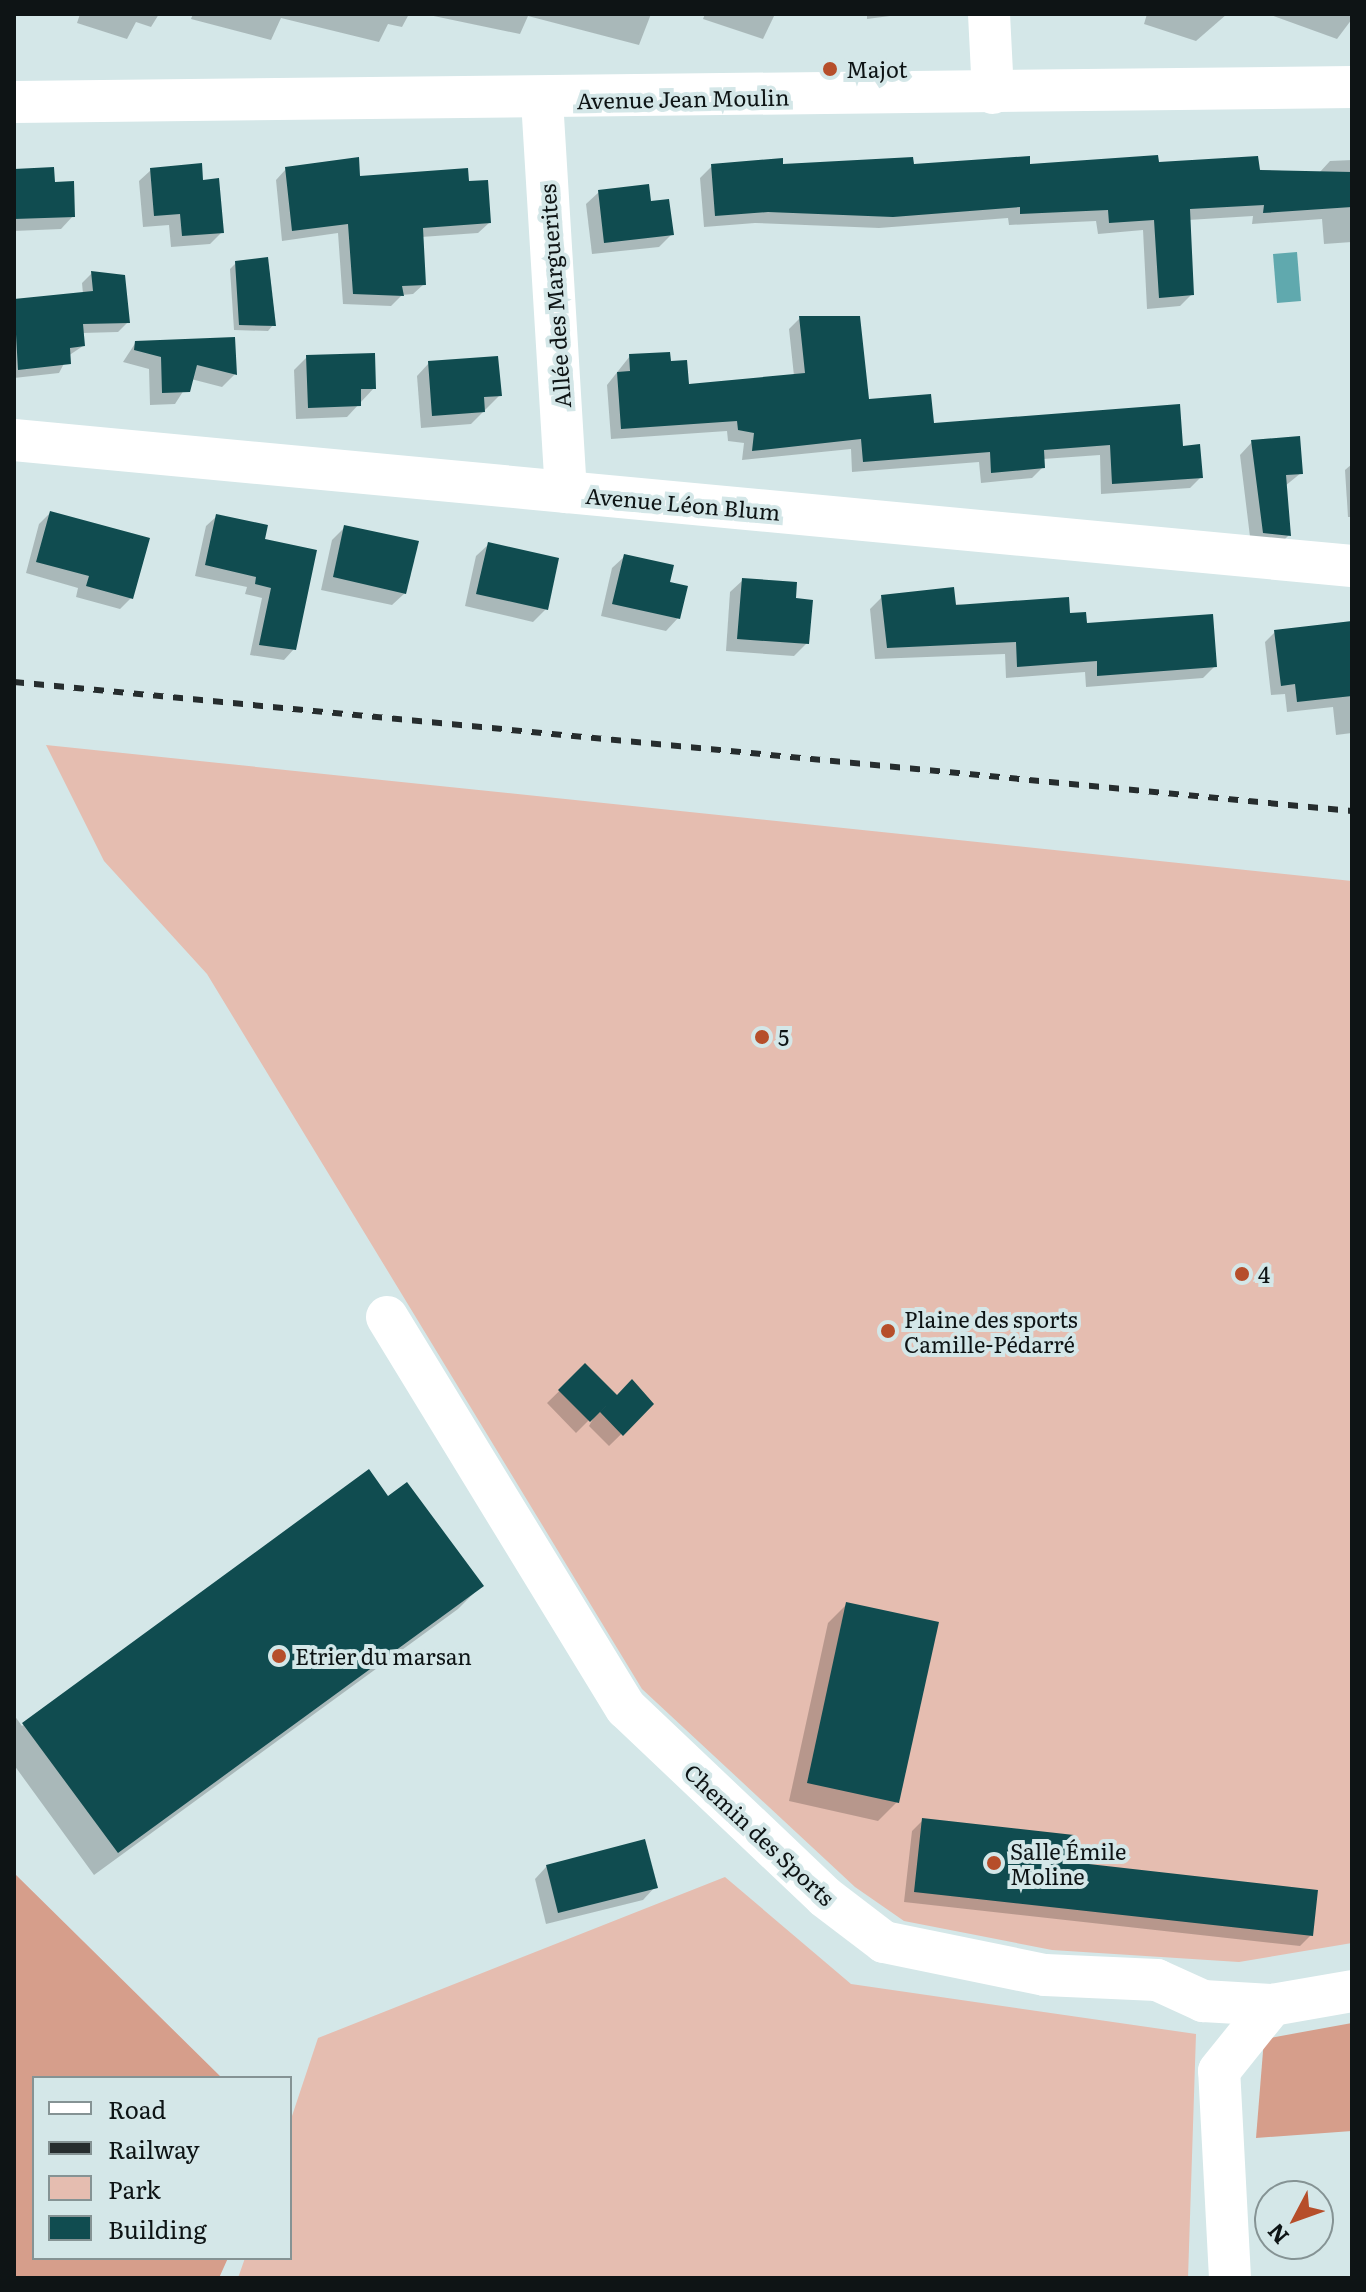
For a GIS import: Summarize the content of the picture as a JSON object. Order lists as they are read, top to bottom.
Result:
{
  "streets": {
    "street": [
      "Avenue Jean Moulin",
      "Allée des Marguerites",
      "Avenue Léon Blum",
      "Chemin des Sports"
    ]
  },
  "crossings": [
    ["Avenue Jean Moulin", "Allée des Marguerites"],
    ["Allée des Marguerites", "Avenue Léon Blum"]
  ],
  "places": [
    "Majot",
    "5",
    "4",
    "Plaine des sports Camille-Pédarré",
    "Etrier du marsan",
    "Salle Émile Moline"
  ],
  "legend": [
    "Road",
    "Railway",
    "Park",
    "Building"
  ],
  "north": "bottom left"
}
